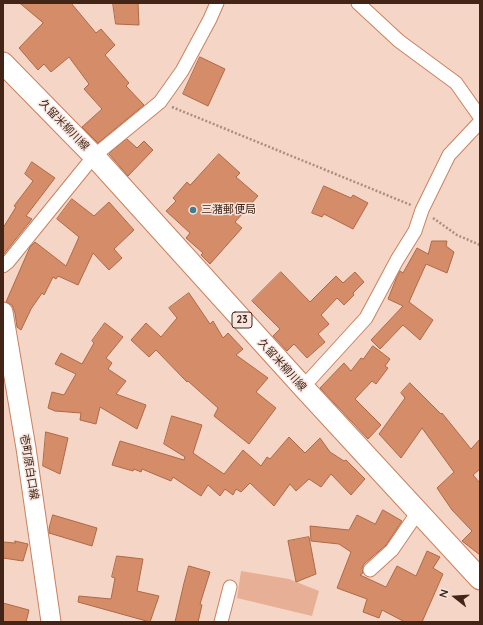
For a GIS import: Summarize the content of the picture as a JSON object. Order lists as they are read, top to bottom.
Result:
{
  "streets": {
    "main road": ["久留米柳川線", "23", "壱町原白口線"]
  },
  "places": ["三潴郵便局"],
  "north": "left"
}
